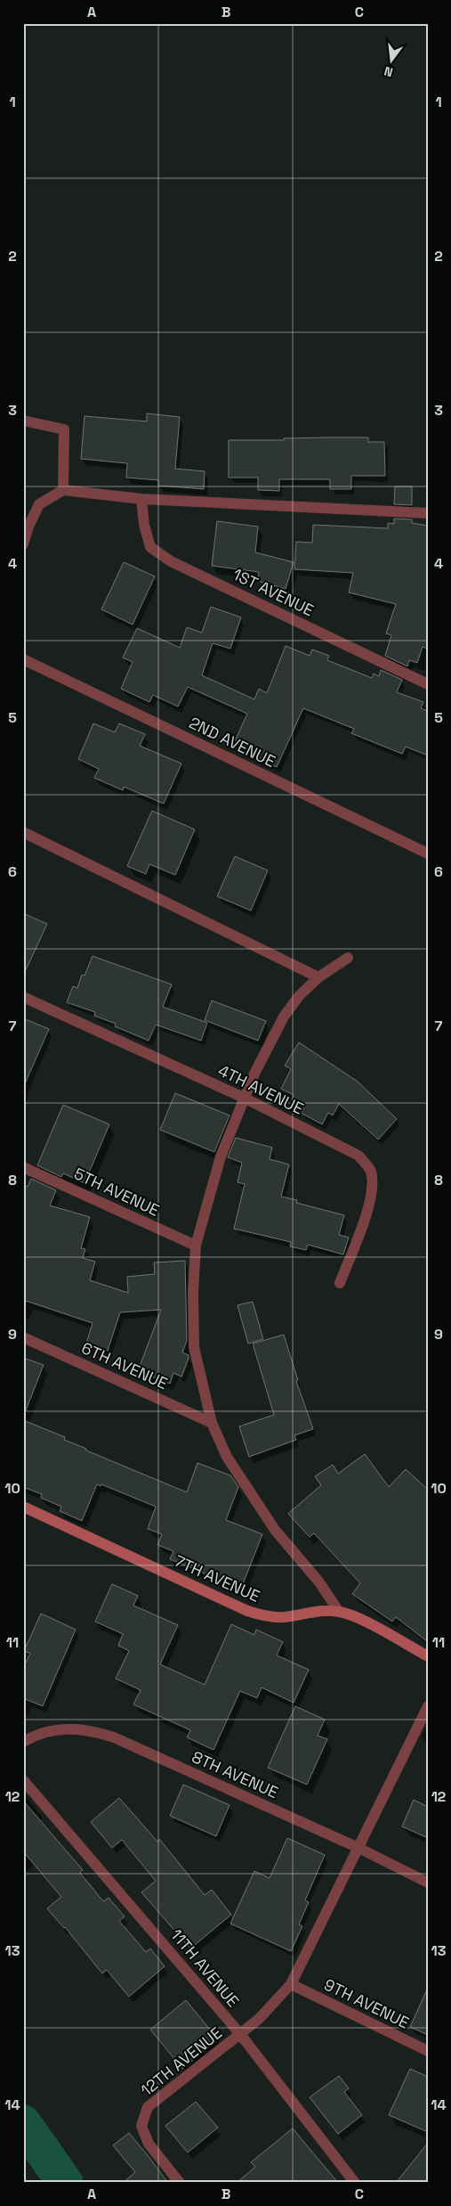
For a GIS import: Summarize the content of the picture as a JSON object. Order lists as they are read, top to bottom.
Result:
{
  "streets": {
    "street": [
      "1ST AVENUE",
      "2ND AVENUE",
      "4TH AVENUE",
      "5TH AVENUE",
      "6TH AVENUE",
      "7TH AVENUE",
      "8TH AVENUE",
      "11TH AVENUE",
      "9TH AVENUE",
      "12TH AVENUE"
    ]
  },
  "crossings": [
    ["11TH AVENUE", "12TH AVENUE"]
  ],
  "north": "bottom",
  "grid": {
    "columns": ["A", "B", "C"],
    "rows": [
      "1",
      "2",
      "3",
      "4",
      "5",
      "6",
      "7",
      "8",
      "9",
      "10",
      "11",
      "12",
      "13",
      "14"
    ]
  }
}
